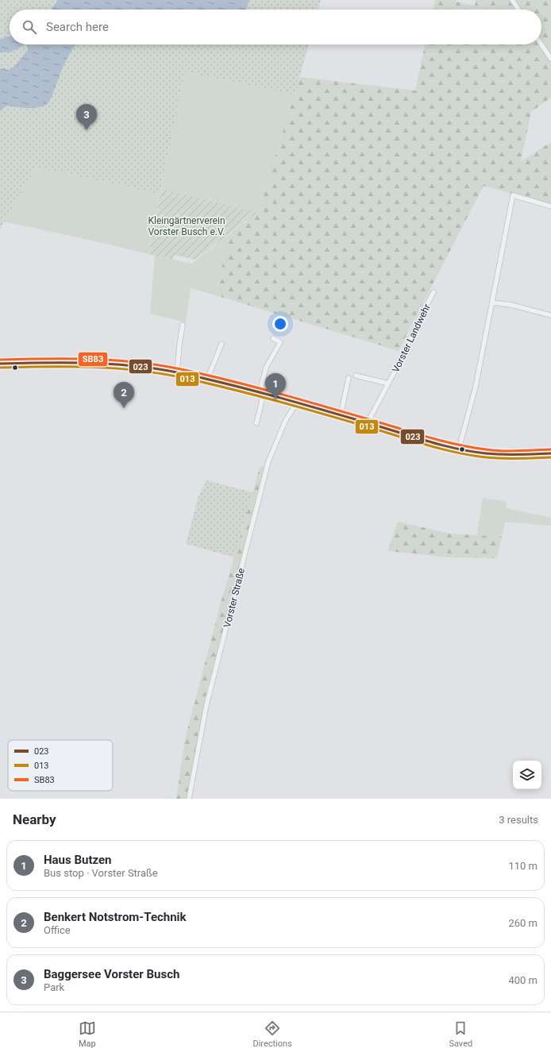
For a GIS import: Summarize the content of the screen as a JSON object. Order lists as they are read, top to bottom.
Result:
{
  "streets": {
    "street": ["Vorster Landwehr", "Vorster Straße"]
  },
  "parks": ["Kleingärtnerverein Vorster Busch e.V."],
  "lines": ["transit line SB83", "transit line 023", "transit line 013"],
  "legend": ["023", "013", "SB83"],
  "page": {
    "search": "Search here",
    "pins": ["3", "1", "2"],
    "heading": ["Nearby", "3 results"],
    "list": [
      {
        "mark": "1",
        "name": "Haus Butzen",
        "note": "Bus stop · Vorster Straße",
        "value": "110 m"
      },
      {
        "mark": "2",
        "name": "Benkert Notstrom-Technik",
        "note": "Office",
        "value": "260 m"
      },
      {
        "mark": "3",
        "name": "Baggersee Vorster Busch",
        "note": "Park",
        "value": "400 m"
      }
    ],
    "nav": ["Map", "Directions", "Saved"]
  }
}
